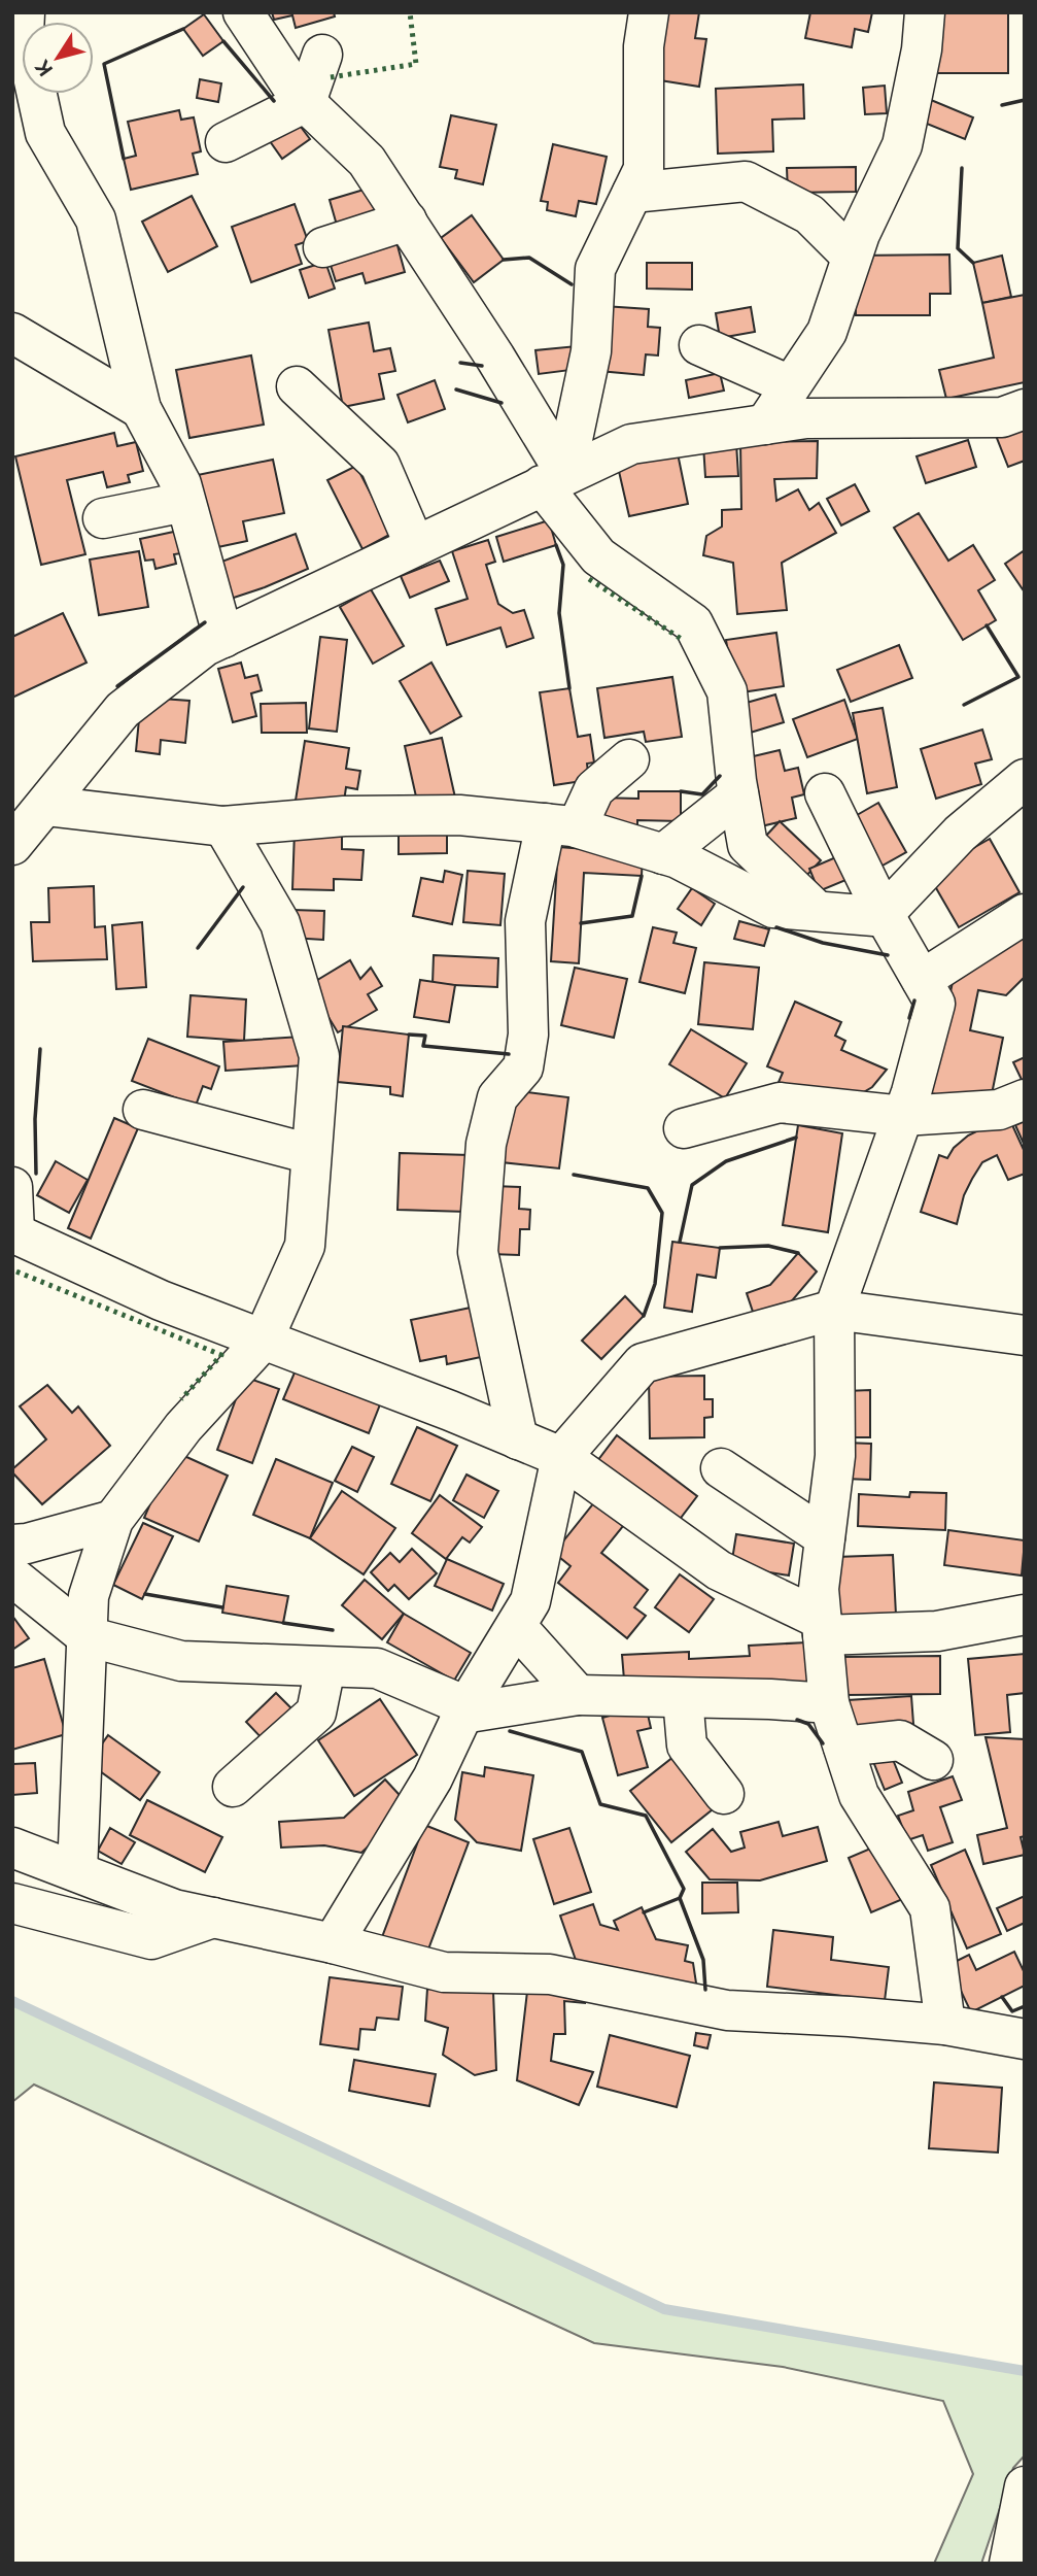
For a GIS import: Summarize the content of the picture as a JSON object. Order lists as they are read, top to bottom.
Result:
{
  "north": "bottom left"
}
